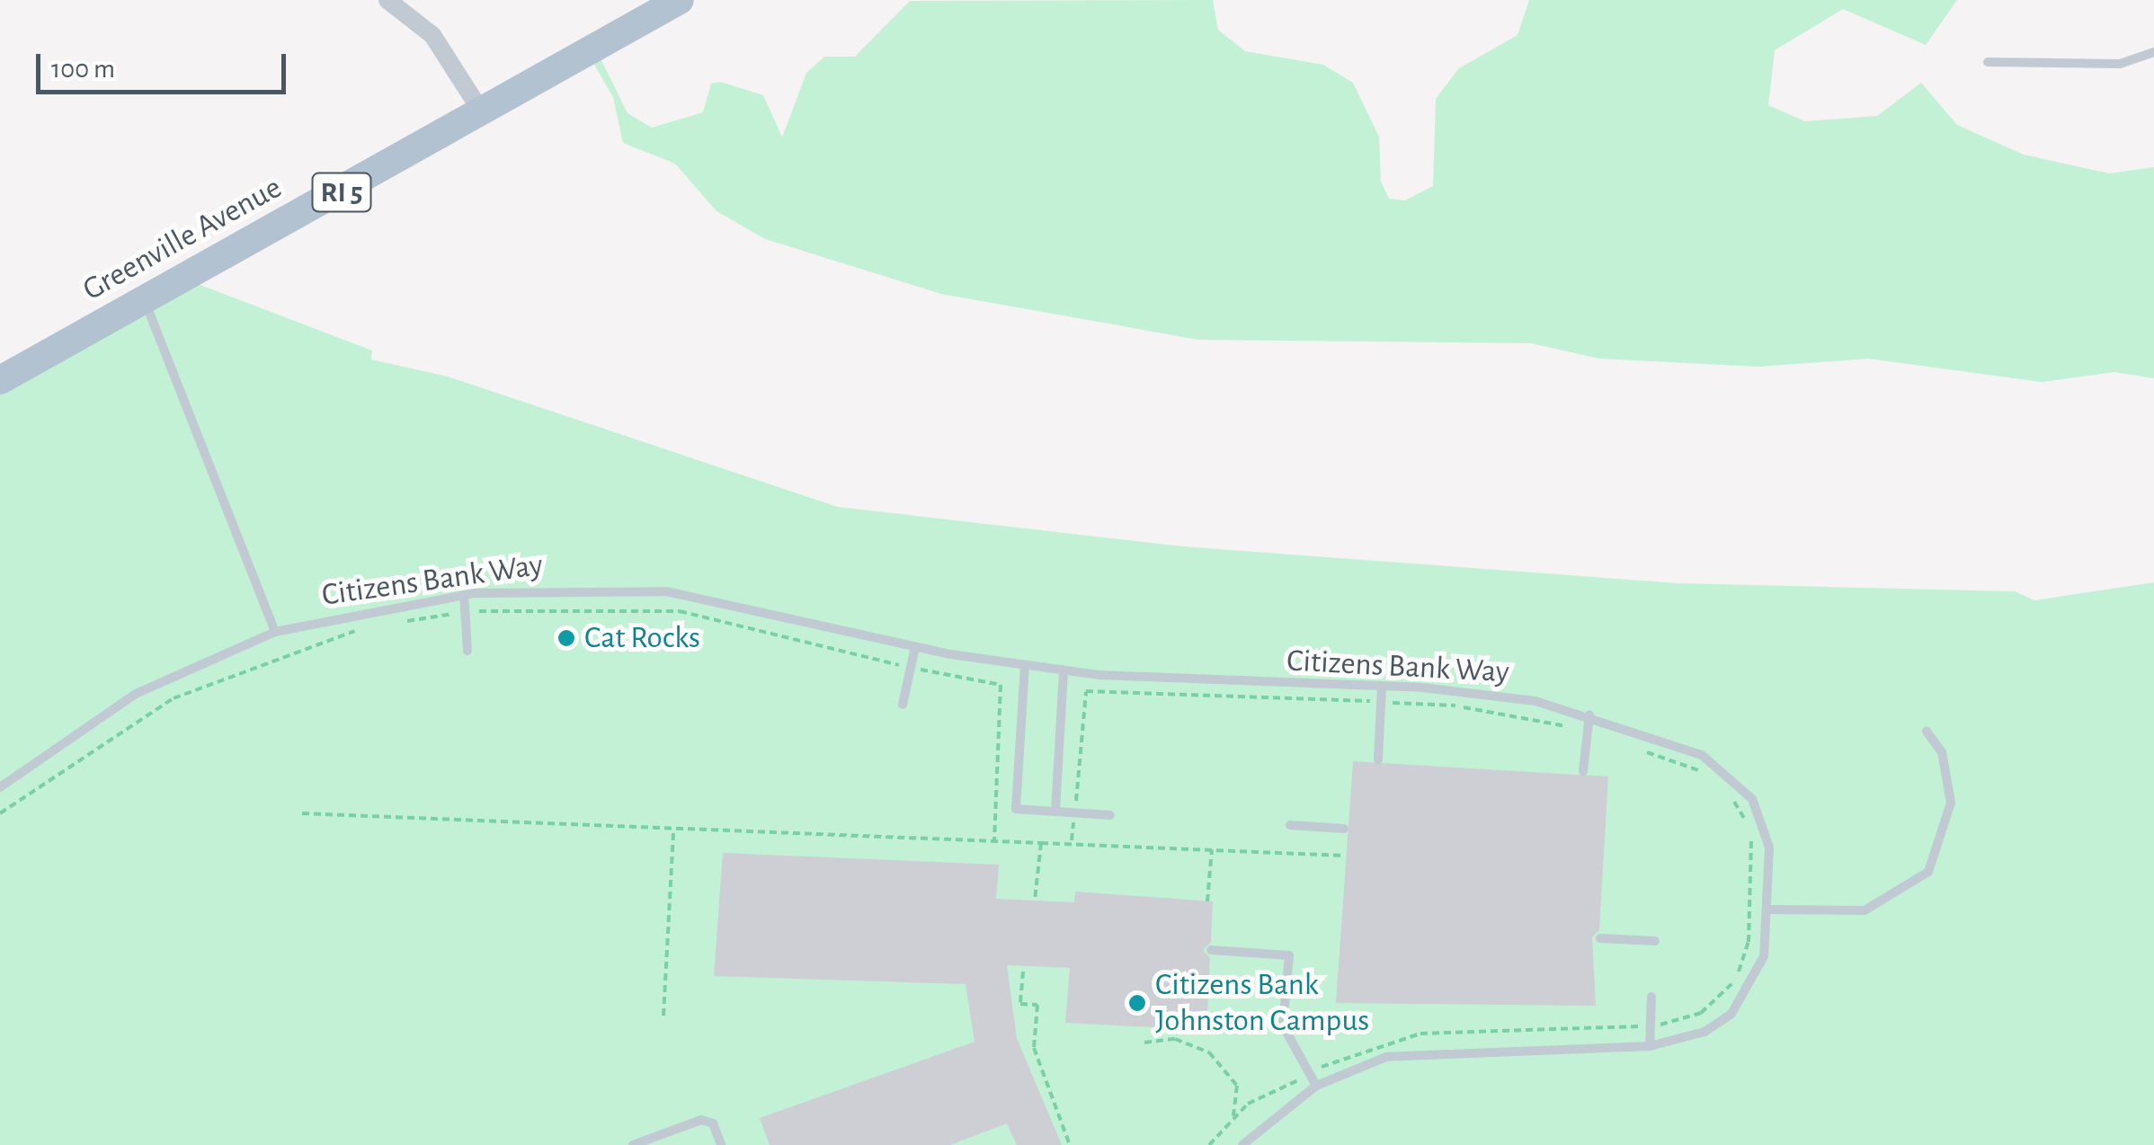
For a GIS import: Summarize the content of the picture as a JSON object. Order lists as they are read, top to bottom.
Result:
{
  "streets": {
    "main road": ["RI 5", "Greenville Avenue"],
    "lane": ["Citizens Bank Way"]
  },
  "places": ["Cat Rocks", "Citizens Bank Johnston Campus"],
  "scale_bar": "100 m"
}
